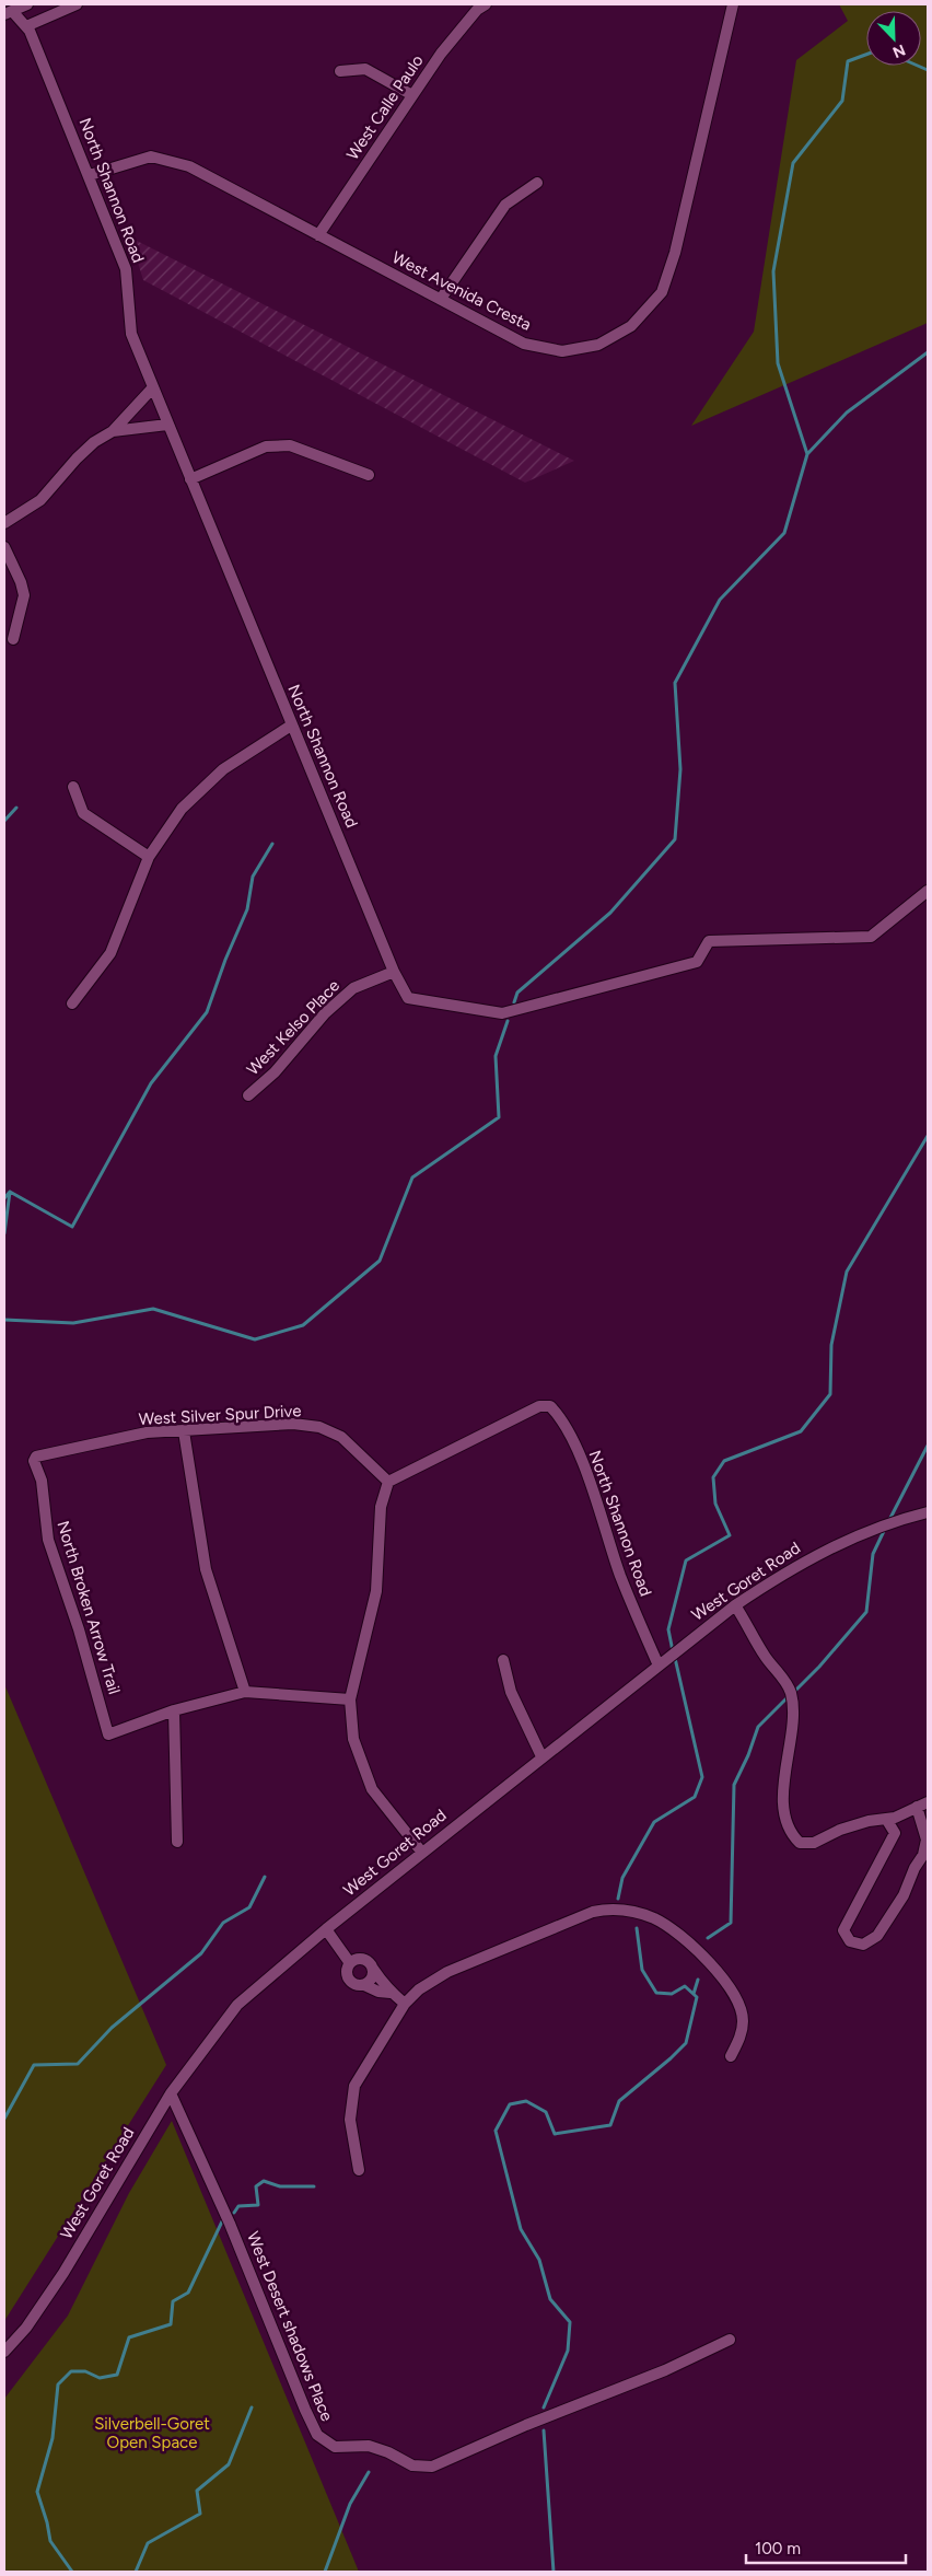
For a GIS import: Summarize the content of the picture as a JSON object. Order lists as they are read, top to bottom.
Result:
{
  "streets": {
    "street": [
      "West Calle Paulo",
      "North Shannon Road",
      "West Avenida Cresta",
      "West Kelso Place",
      "West Silver Spur Drive",
      "West Goret Road",
      "North Broken Arrow Trail",
      "West Desert shadows Place"
    ]
  },
  "crossings": [
    ["West Calle Paulo", "West Avenida Cresta"],
    ["North Shannon Road", "West Avenida Cresta"],
    ["North Shannon Road", "West Kelso Place"],
    ["North Shannon Road", "West Silver Spur Drive"],
    ["North Shannon Road", "West Goret Road"],
    ["West Silver Spur Drive", "North Broken Arrow Trail"],
    ["West Goret Road", "West Desert shadows Place"]
  ],
  "parks": ["Silverbell-Goret Open Space"],
  "scale_bar": "100 m",
  "north": "bottom right"
}
